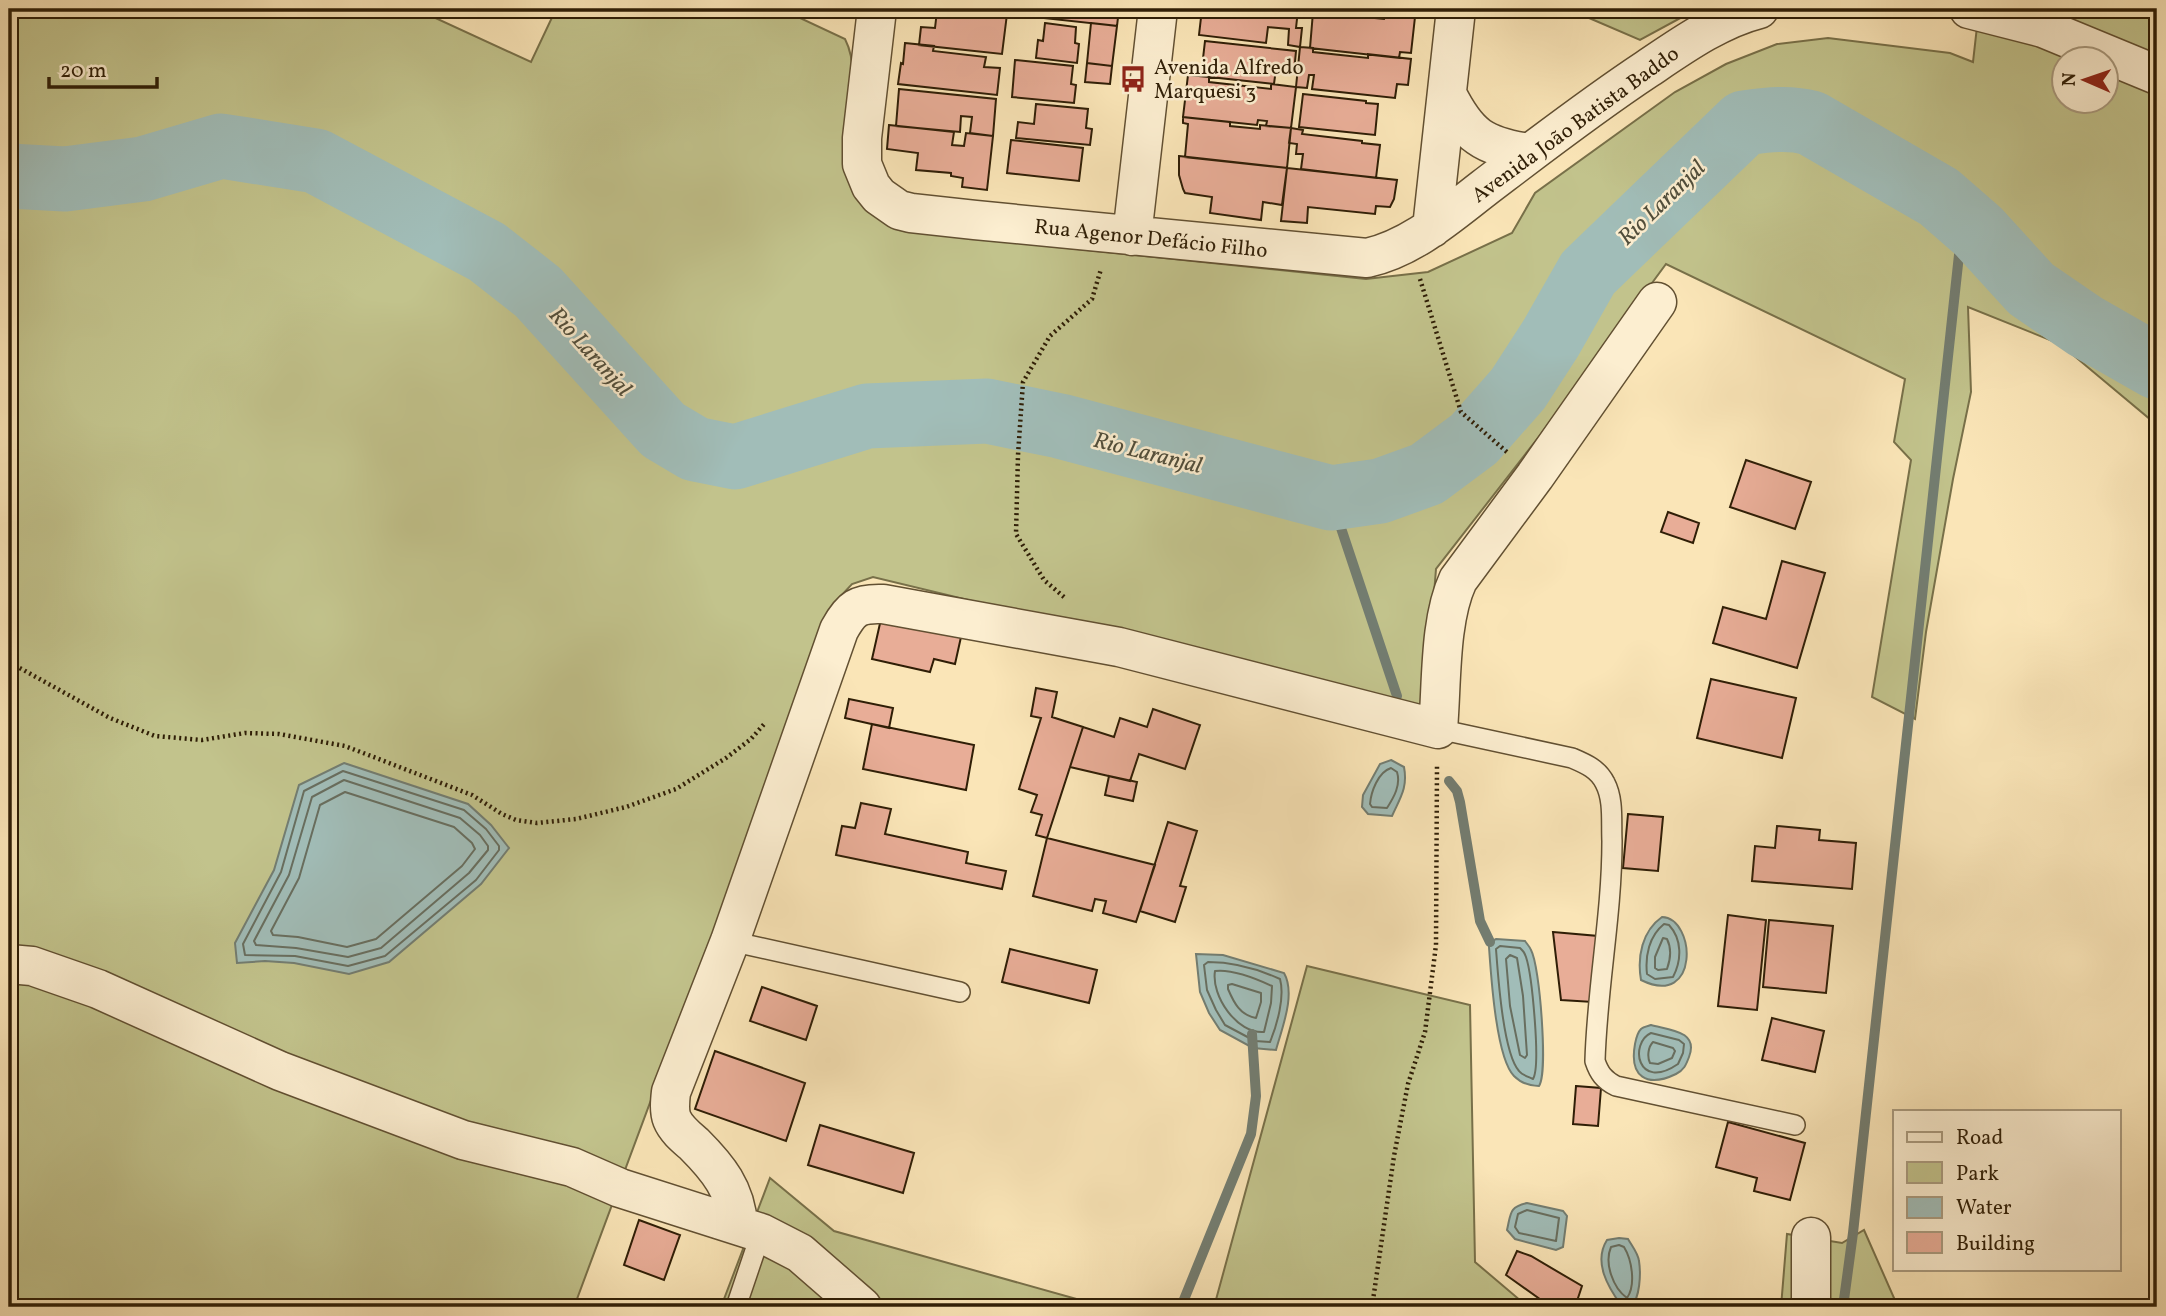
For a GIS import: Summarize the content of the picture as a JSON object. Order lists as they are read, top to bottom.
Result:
{
  "streets": {
    "street": ["Avenida João Batista Baddo", "Rua Agenor Defácio Filho"]
  },
  "crossings": [
    ["Avenida João Batista Baddo", "Rua Agenor Defácio Filho"]
  ],
  "water": ["Rio Laranjal"],
  "places": {
    "bus stop": ["Avenida Alfredo Marquesi 3"]
  },
  "legend": [
    "Road",
    "Park",
    "Water",
    "Building"
  ],
  "scale_bar": "20 m",
  "north": "left"
}
